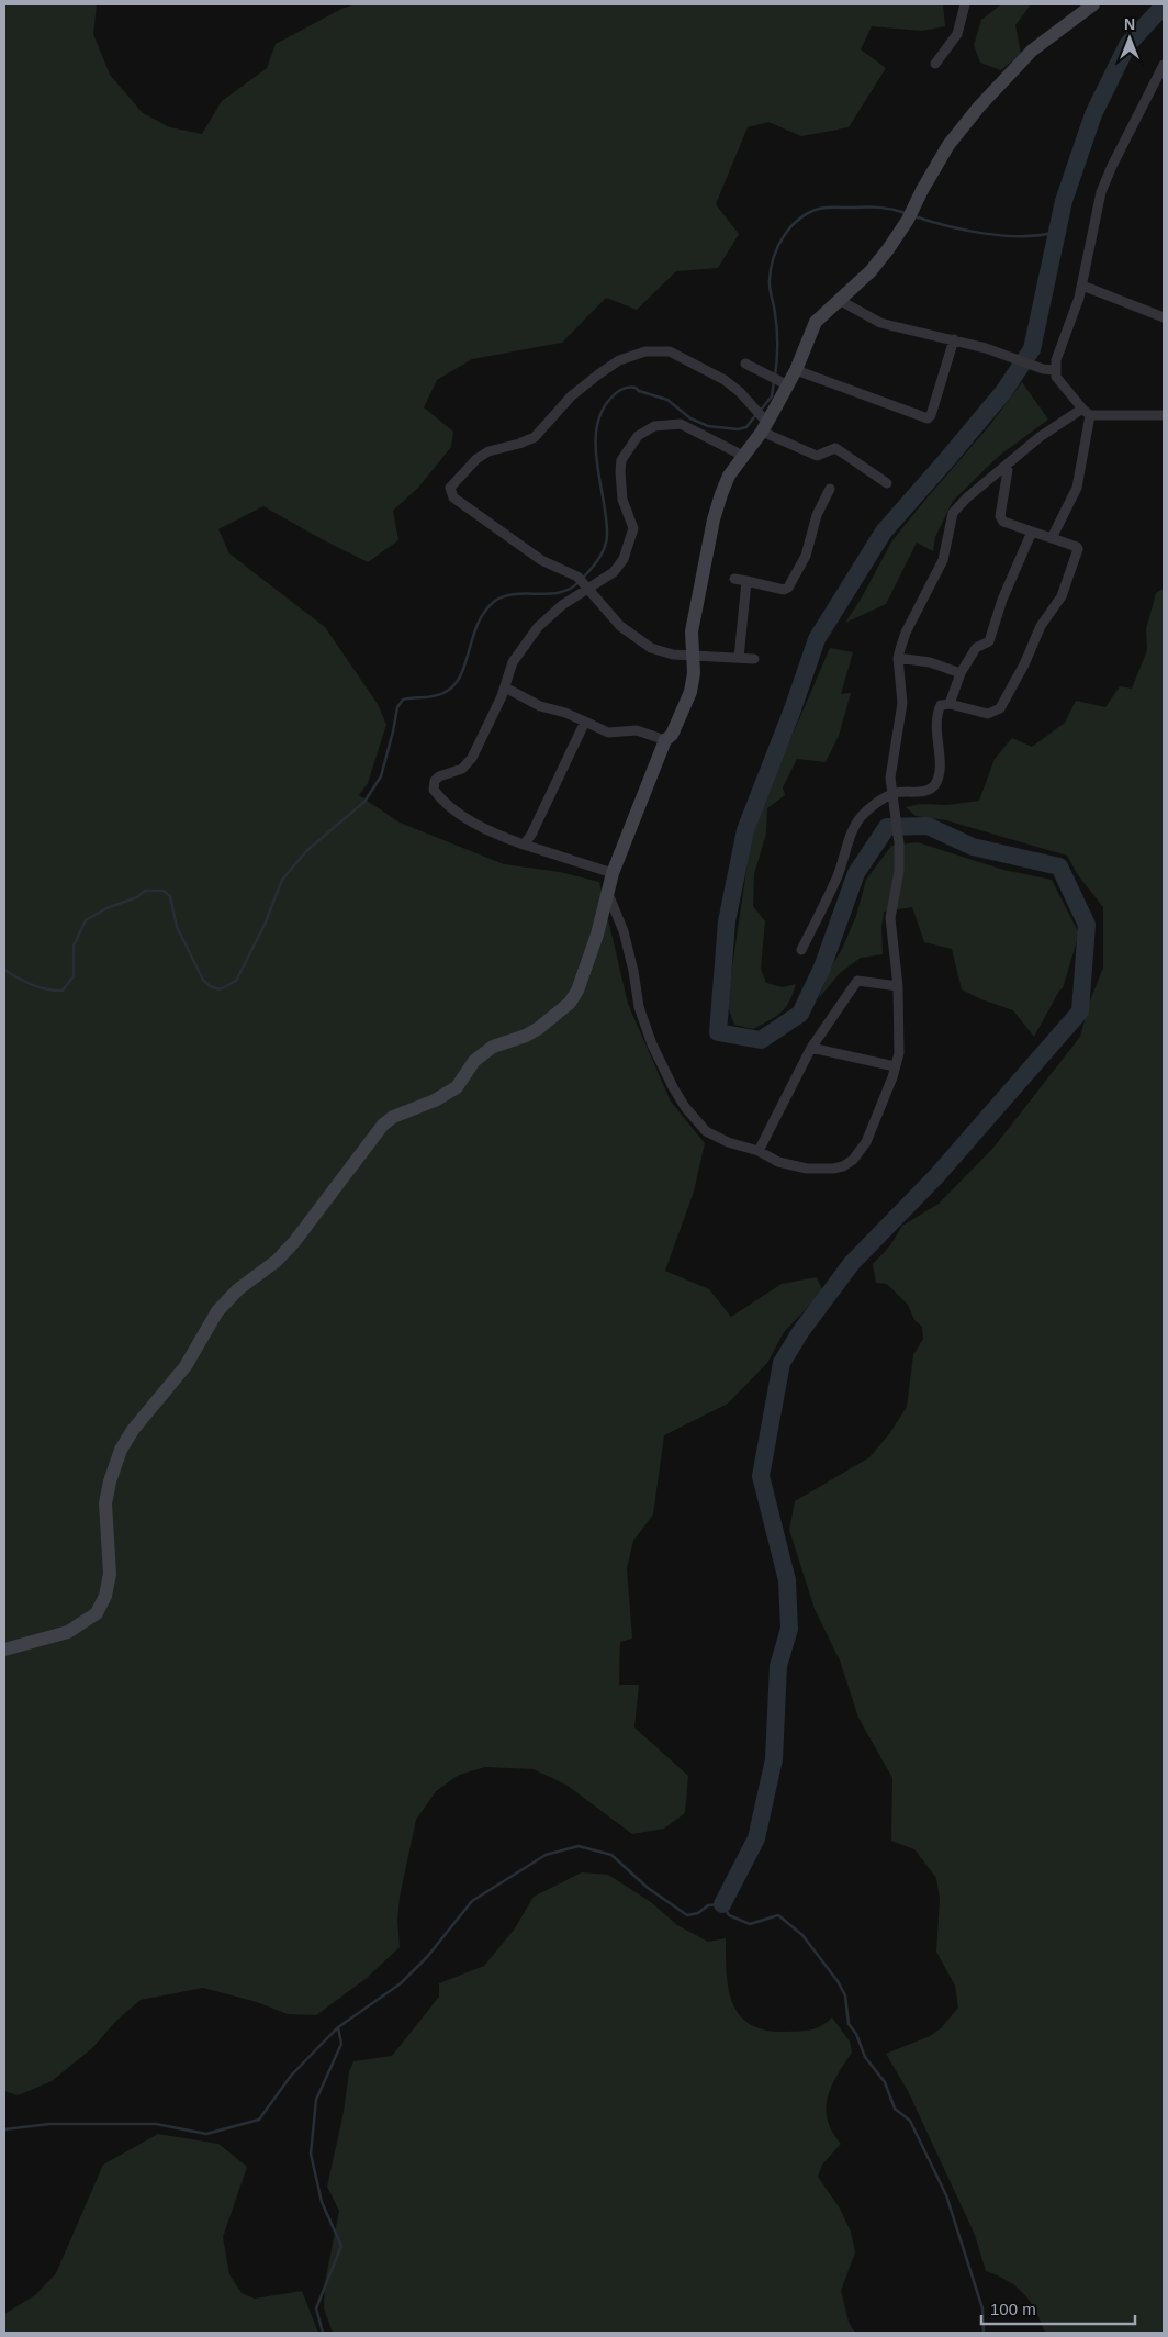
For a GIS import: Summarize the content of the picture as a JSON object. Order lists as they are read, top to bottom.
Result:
{
  "scale_bar": "100 m",
  "north": "top"
}
